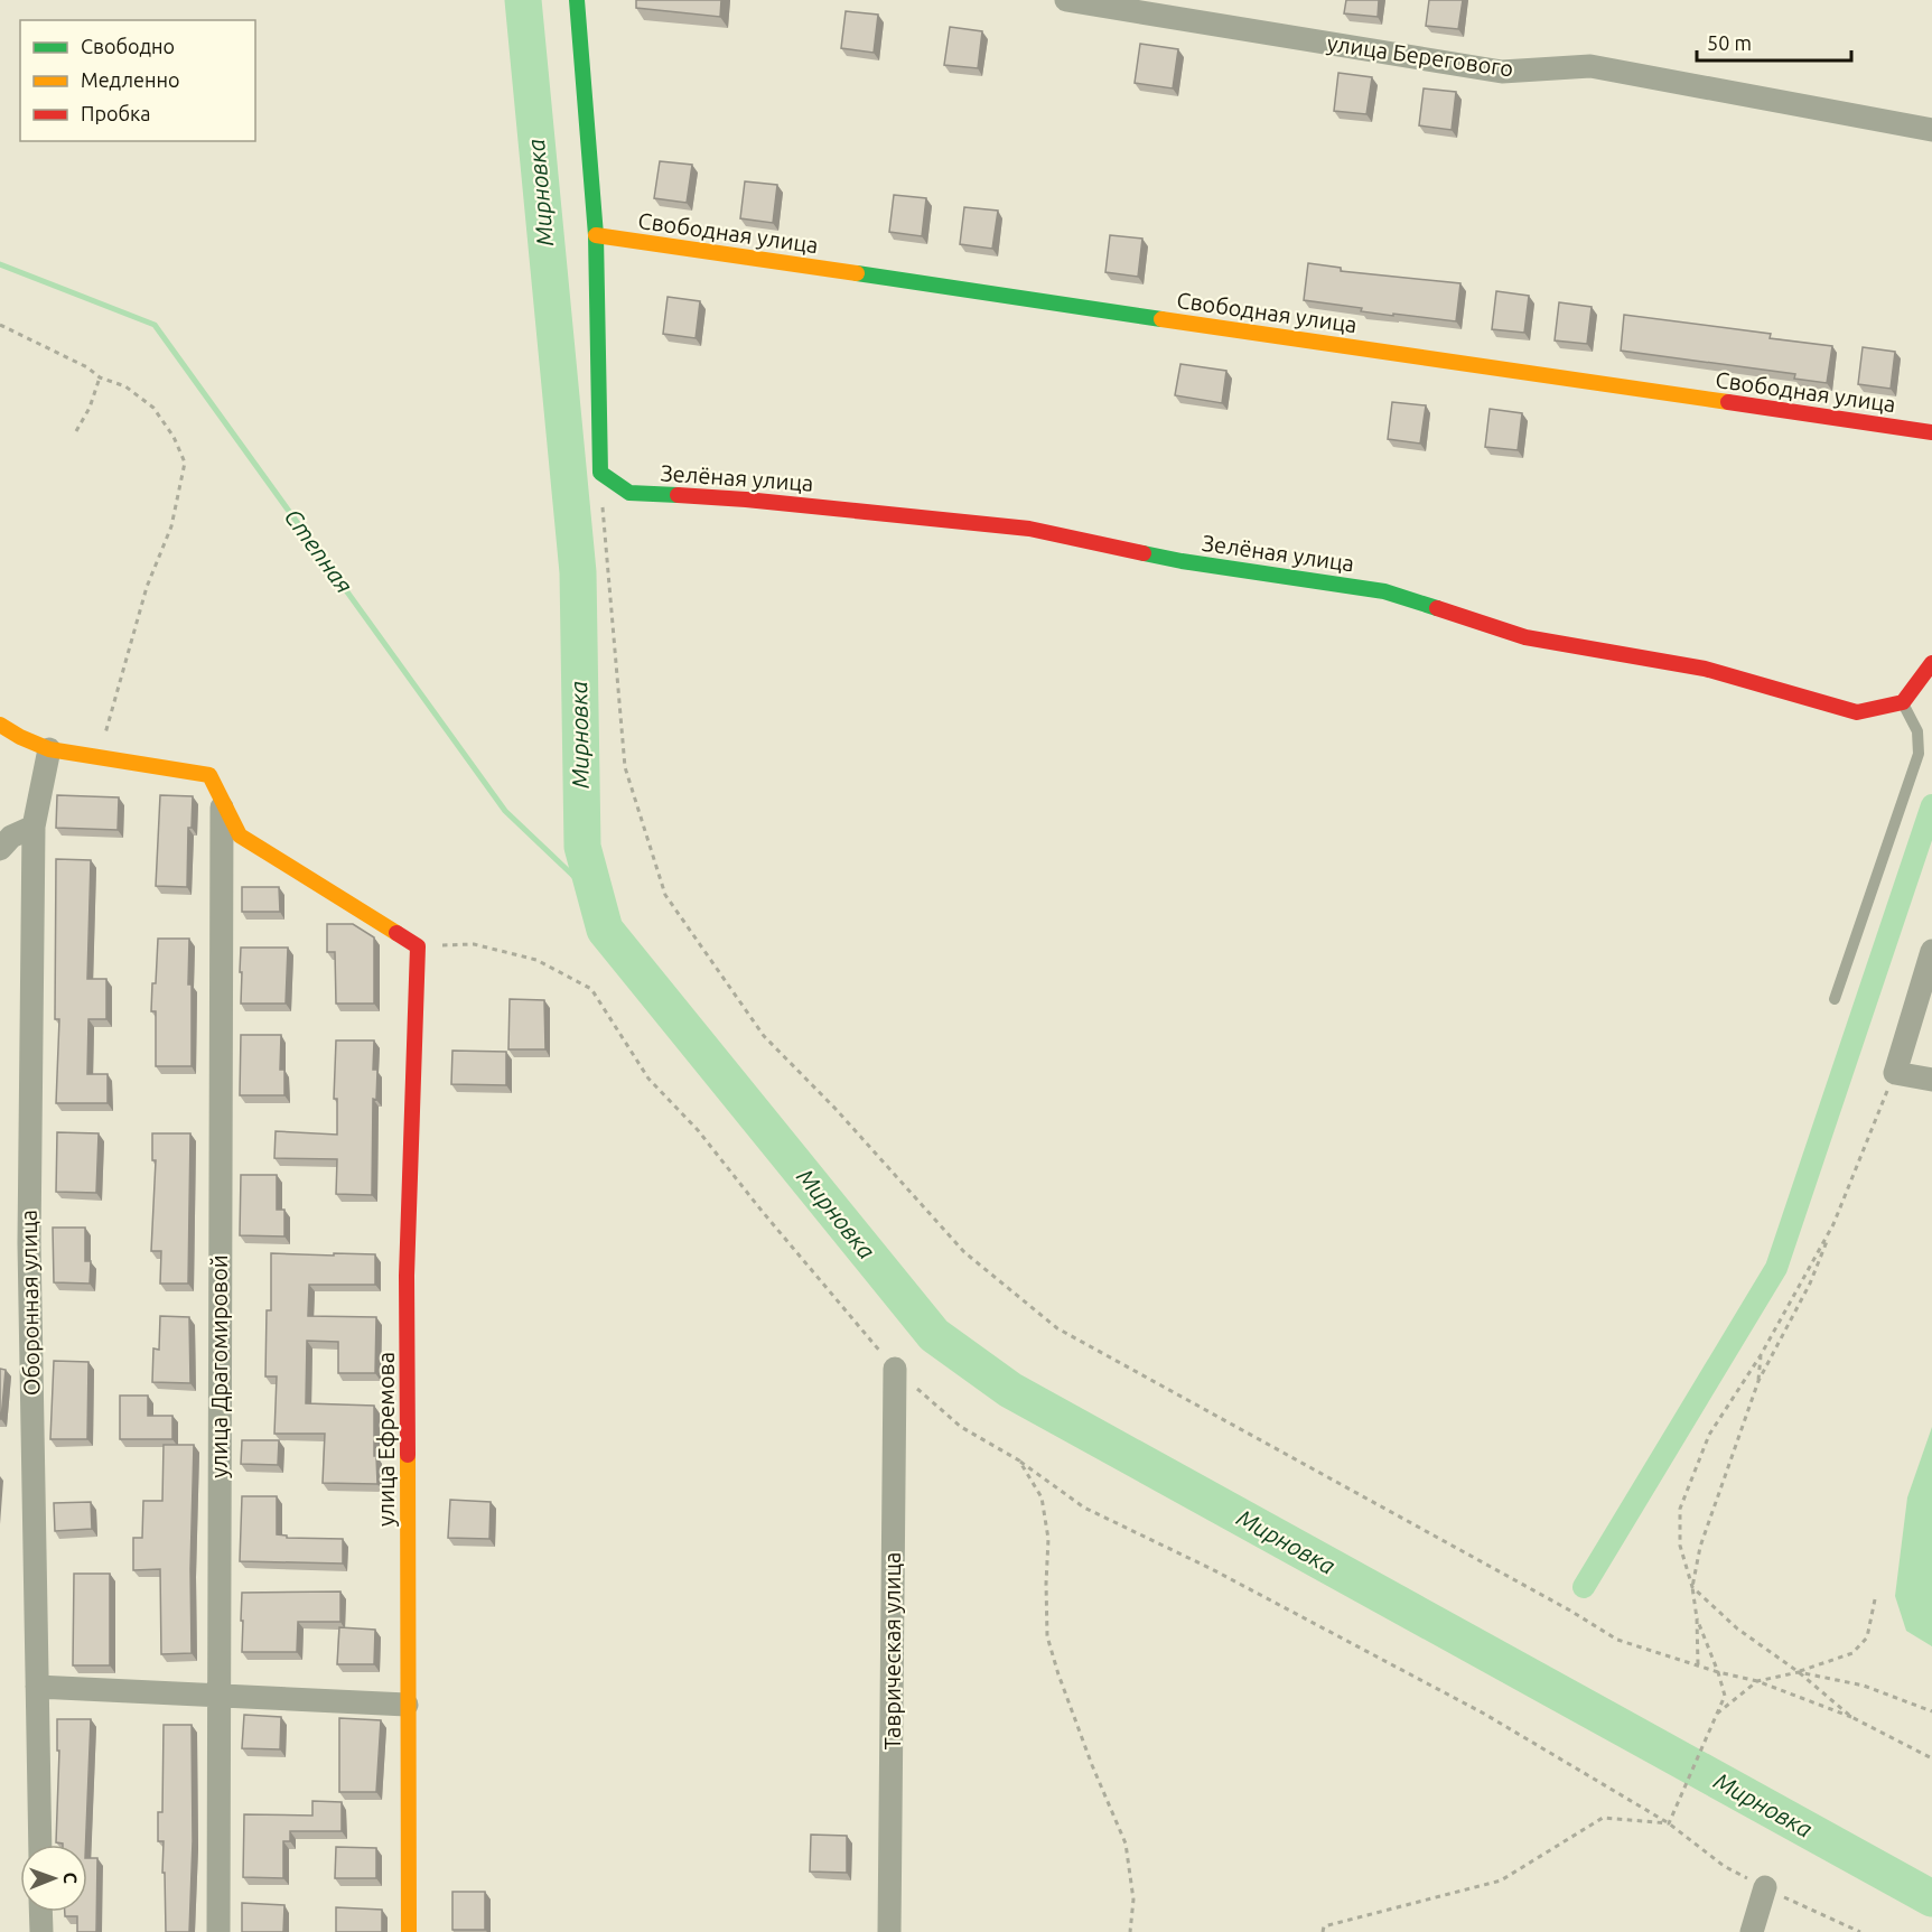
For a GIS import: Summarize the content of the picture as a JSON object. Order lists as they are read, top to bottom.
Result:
{
  "streets": {
    "street": [
      "улица Берегового",
      "Свободная улица",
      "Зелёная улица",
      "Оборонная улица",
      "улица Драгомировой",
      "улица Ефремова",
      "Таврическая улица"
    ]
  },
  "water": ["Мирновка", "Степная"],
  "legend": ["Свободно", "Медленно", "Пробка"],
  "scale_bar": "50 m",
  "north": "right"
}
